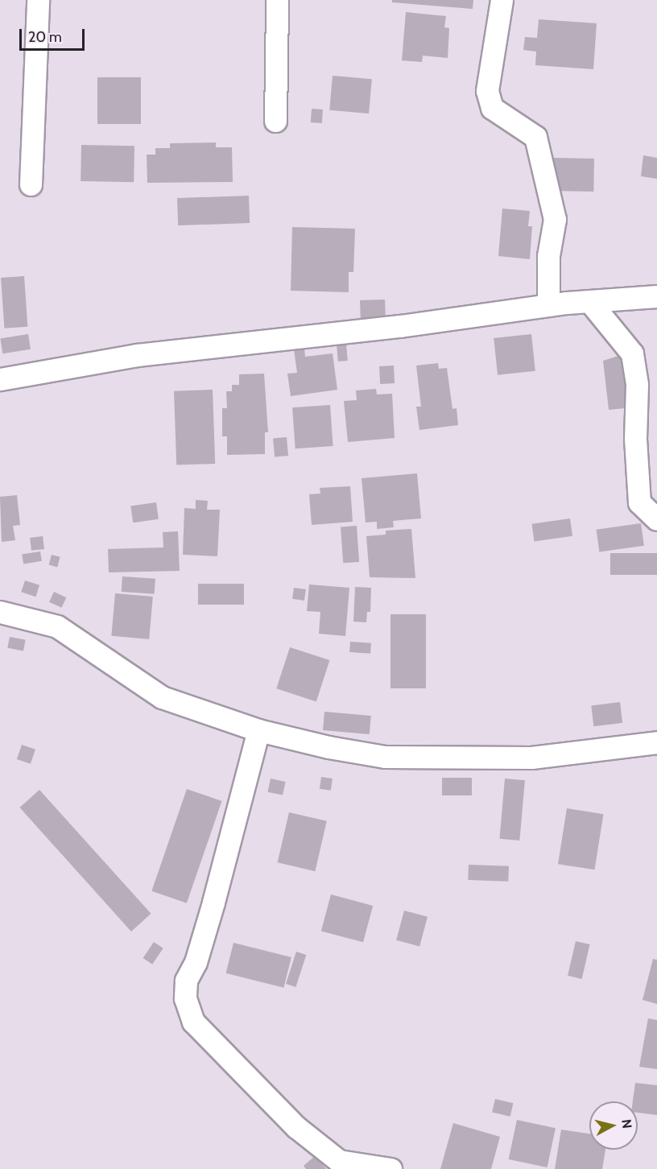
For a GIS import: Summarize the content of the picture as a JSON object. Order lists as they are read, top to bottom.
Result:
{
  "scale_bar": "20 m",
  "north": "right"
}
